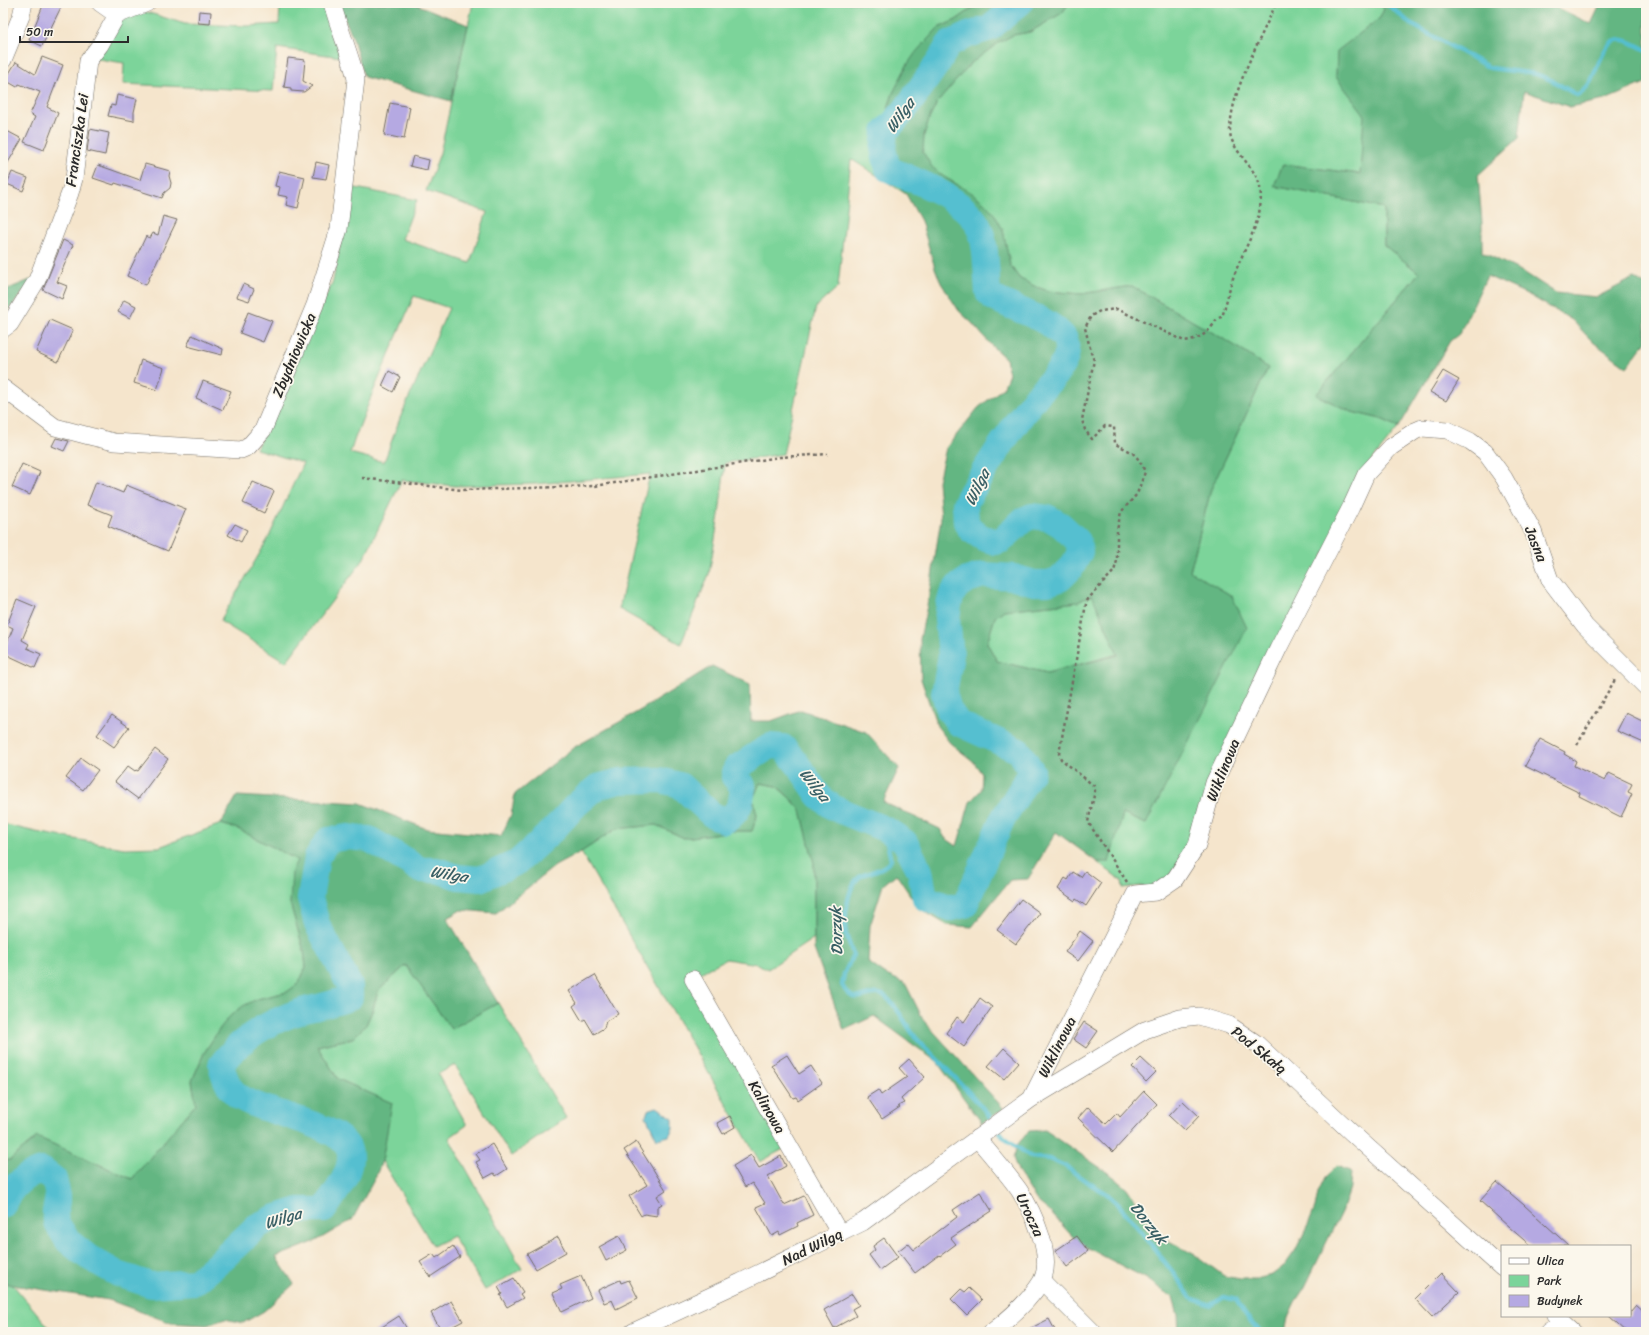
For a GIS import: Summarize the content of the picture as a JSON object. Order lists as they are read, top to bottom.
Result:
{
  "streets": {
    "street": [
      "Franciszka Lei",
      "Zbydniowicka",
      "Jasna",
      "Wiklinowa",
      "Pod Skałą",
      "Kalinowa",
      "Urocza",
      "Nad Wilgą"
    ]
  },
  "crossings": [
    ["Jasna", "Wiklinowa"],
    ["Wiklinowa", "Pod Skałą"],
    ["Pod Skałą", "Urocza"],
    ["Pod Skałą", "Nad Wilgą"],
    ["Kalinowa", "Nad Wilgą"],
    ["Urocza", "Nad Wilgą"]
  ],
  "water": ["Wilga", "Dorzyk"],
  "legend": ["Ulica", "Park", "Budynek"],
  "scale_bar": "50 m"
}
